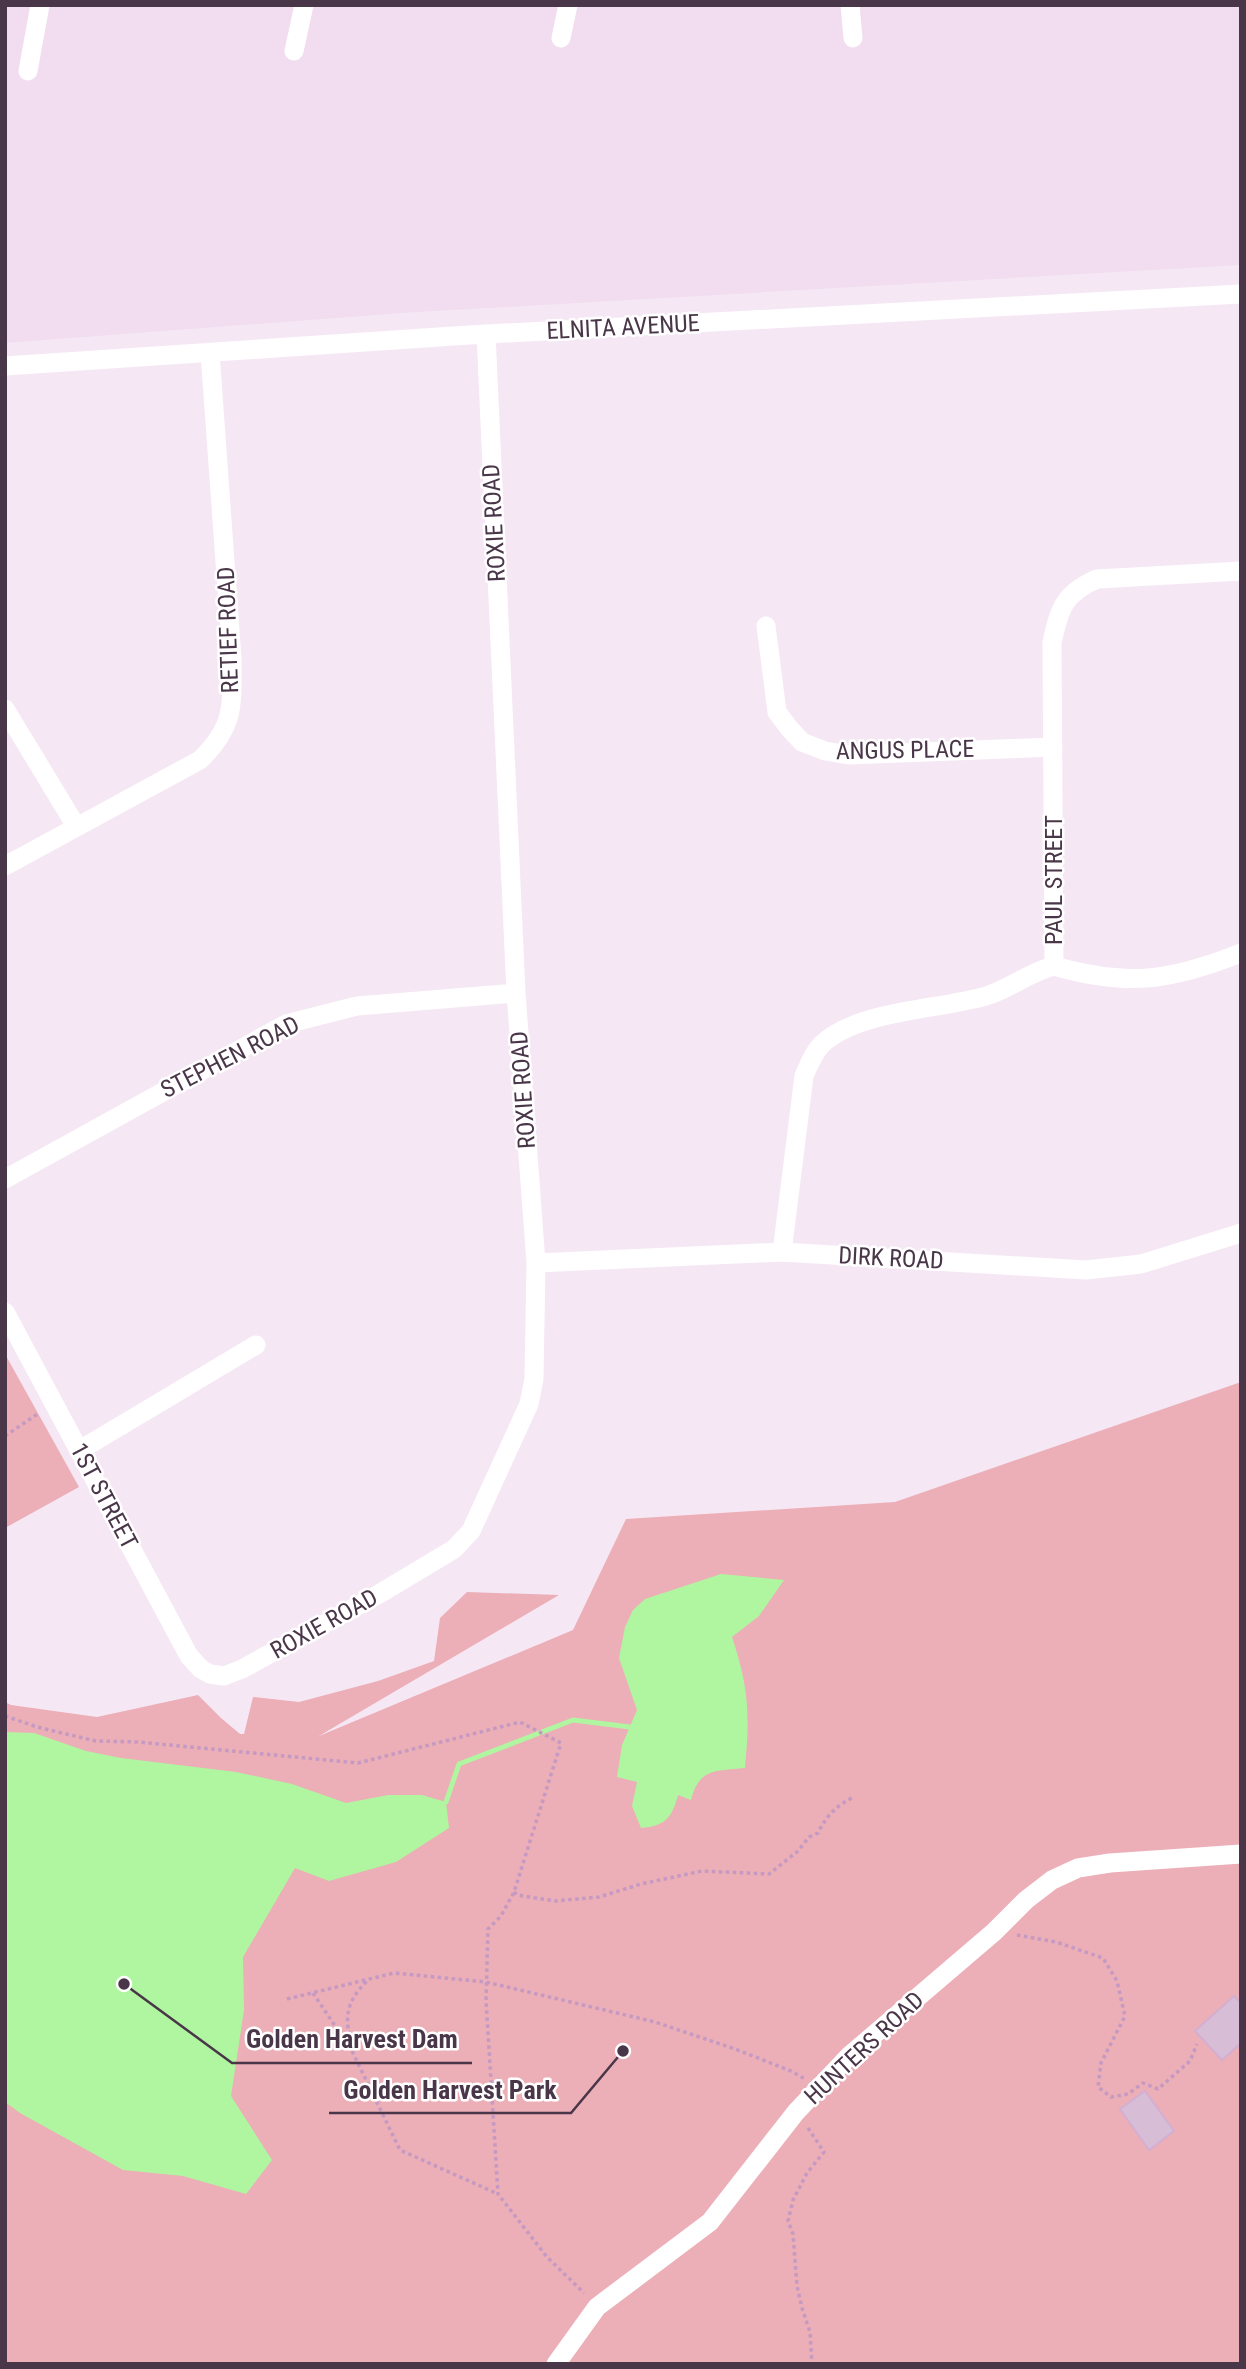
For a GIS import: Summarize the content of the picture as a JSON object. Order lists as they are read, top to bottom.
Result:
{
  "streets": {
    "street": [
      "ELNITA AVENUE",
      "ROXIE ROAD",
      "RETIEF ROAD",
      "ANGUS PLACE",
      "PAUL STREET",
      "STEPHEN ROAD",
      "DIRK ROAD",
      "1ST STREET",
      "HUNTERS ROAD"
    ]
  },
  "crossings": [
    ["ELNITA AVENUE", "ROXIE ROAD"],
    ["ELNITA AVENUE", "RETIEF ROAD"],
    ["ROXIE ROAD", "STEPHEN ROAD"],
    ["ROXIE ROAD", "DIRK ROAD"],
    ["ROXIE ROAD", "1ST STREET"],
    ["ANGUS PLACE", "PAUL STREET"],
    ["PAUL STREET", "DIRK ROAD"]
  ],
  "places": ["Golden Harvest Dam", "Golden Harvest Park"]
}
